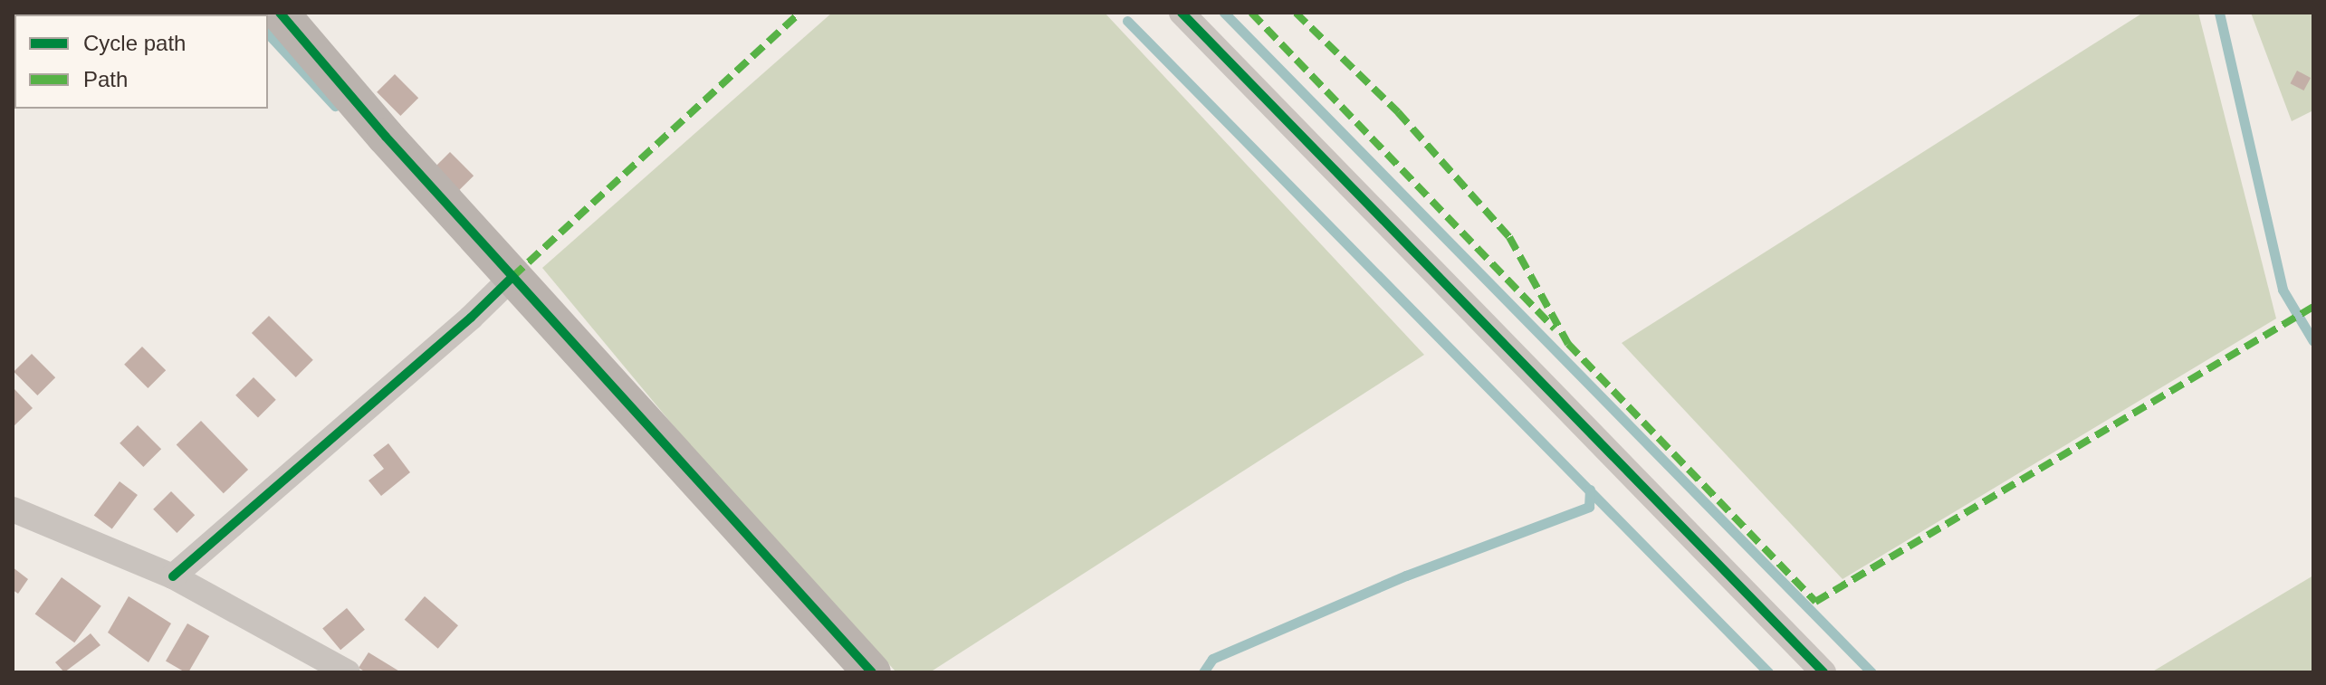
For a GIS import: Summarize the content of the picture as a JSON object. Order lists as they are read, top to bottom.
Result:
{
  "legend": ["Cycle path", "Path"]
}
